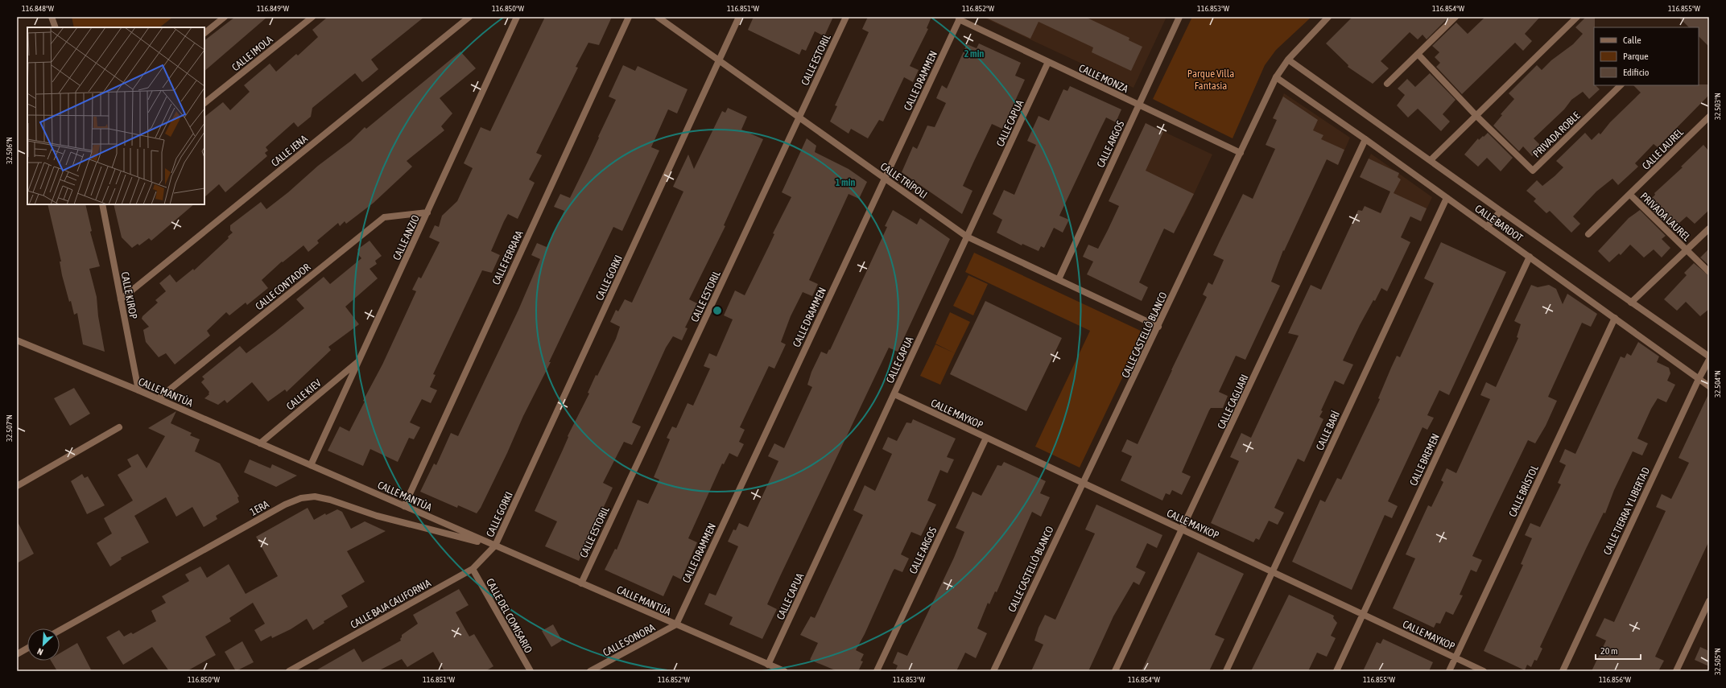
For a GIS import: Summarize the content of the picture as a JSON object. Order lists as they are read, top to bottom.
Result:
{
  "streets": {
    "street": [
      "CALLE IMOLA",
      "CALLE ESTORIL",
      "CALLE MONZA",
      "CALLE DRAMMEN",
      "CALLE CAPUA",
      "PRIVADA ROBLE",
      "CALLE ARGOS",
      "CALLE LAUREL",
      "CALLE JENA",
      "CALLE TRÍPOLI",
      "PRIVADA LAUREL",
      "CALLE BARDOT",
      "CALLE ANZIO",
      "CALLE FERRARA",
      "CALLE GORKI",
      "CALLE CONTADOR",
      "CALLE KIROP",
      "CALLE CASTELLÓ BLANCO",
      "CALLE MANTÚA",
      "CALLE KIEV",
      "CALLE CAGLIARI",
      "CALLE MAYKOP",
      "CALLE BARÍ",
      "CALLE BREMEN",
      "CALLE BRÍSTOL",
      "1ERA",
      "CALLE TIERRA Y LIBERTAD",
      "CALLE BAJA CALIFORNIA",
      "CALLE DEL COMISARIO",
      "CALLE SONORA"
    ]
  },
  "crossings": [
    ["CALLE ESTORIL", "CALLE TRÍPOLI"],
    ["CALLE ESTORIL", "CALLE MANTÚA"],
    ["CALLE MONZA", "CALLE DRAMMEN"],
    ["CALLE MONZA", "CALLE CAPUA"],
    ["CALLE MONZA", "CALLE ARGOS"],
    ["CALLE MONZA", "CALLE CASTELLÓ BLANCO"],
    ["CALLE DRAMMEN", "CALLE TRÍPOLI"],
    ["CALLE DRAMMEN", "CALLE MANTÚA"],
    ["CALLE DRAMMEN", "CALLE SONORA"],
    ["CALLE CAPUA", "CALLE TRÍPOLI"],
    ["CALLE CAPUA", "CALLE MANTÚA"],
    ["CALLE CAPUA", "CALLE MAYKOP"],
    ["CALLE ARGOS", "CALLE TRÍPOLI"],
    ["CALLE ARGOS", "CALLE MAYKOP"],
    ["CALLE LAUREL", "PRIVADA LAUREL"],
    ["CALLE JENA", "CALLE KIROP"],
    ["CALLE TRÍPOLI", "CALLE GORKI"],
    ["CALLE TRÍPOLI", "CALLE CASTELLÓ BLANCO"],
    ["PRIVADA LAUREL", "CALLE BARDOT"],
    ["CALLE BARDOT", "CALLE CASTELLÓ BLANCO"],
    ["CALLE BARDOT", "CALLE CAGLIARI"],
    ["CALLE BARDOT", "CALLE BARÍ"],
    ["CALLE BARDOT", "CALLE BREMEN"],
    ["CALLE BARDOT", "CALLE BRÍSTOL"],
    ["CALLE BARDOT", "CALLE TIERRA Y LIBERTAD"],
    ["CALLE ANZIO", "CALLE CONTADOR"],
    ["CALLE ANZIO", "CALLE MANTÚA"],
    ["CALLE ANZIO", "CALLE KIEV"],
    ["CALLE FERRARA", "CALLE MANTÚA"],
    ["CALLE GORKI", "CALLE MANTÚA"],
    ["CALLE GORKI", "1ERA"],
    ["CALLE GORKI", "CALLE BAJA CALIFORNIA"],
    ["CALLE CONTADOR", "CALLE MANTÚA"],
    ["CALLE KIROP", "CALLE MANTÚA"],
    ["CALLE CASTELLÓ BLANCO", "CALLE MAYKOP"],
    ["CALLE MANTÚA", "CALLE KIEV"],
    ["CALLE MANTÚA", "1ERA"],
    ["CALLE MANTÚA", "CALLE BAJA CALIFORNIA"],
    ["CALLE MANTÚA", "CALLE SONORA"],
    ["CALLE CAGLIARI", "CALLE MAYKOP"],
    ["CALLE MAYKOP", "CALLE BARÍ"],
    ["CALLE MAYKOP", "CALLE BREMEN"],
    ["CALLE MAYKOP", "CALLE BRÍSTOL"],
    ["1ERA", "CALLE BAJA CALIFORNIA"],
    ["CALLE BAJA CALIFORNIA", "CALLE DEL COMISARIO"]
  ],
  "parks": ["Parque Villa Fantasia"],
  "legend": ["Calle", "Parque", "Edificio"],
  "scale_bar": "20 m",
  "north": "bottom left",
  "coordinates": [
    "116.848°W",
    "116.849°W",
    "116.850°W",
    "116.851°W",
    "116.852°W",
    "116.853°W",
    "116.854°W",
    "116.855°W",
    "32.503°N",
    "32.506°N",
    "32.504°N",
    "32.507°N",
    "32.505°N",
    "116.856°W"
  ],
  "rings": ["2 min", "1 min"]
}
